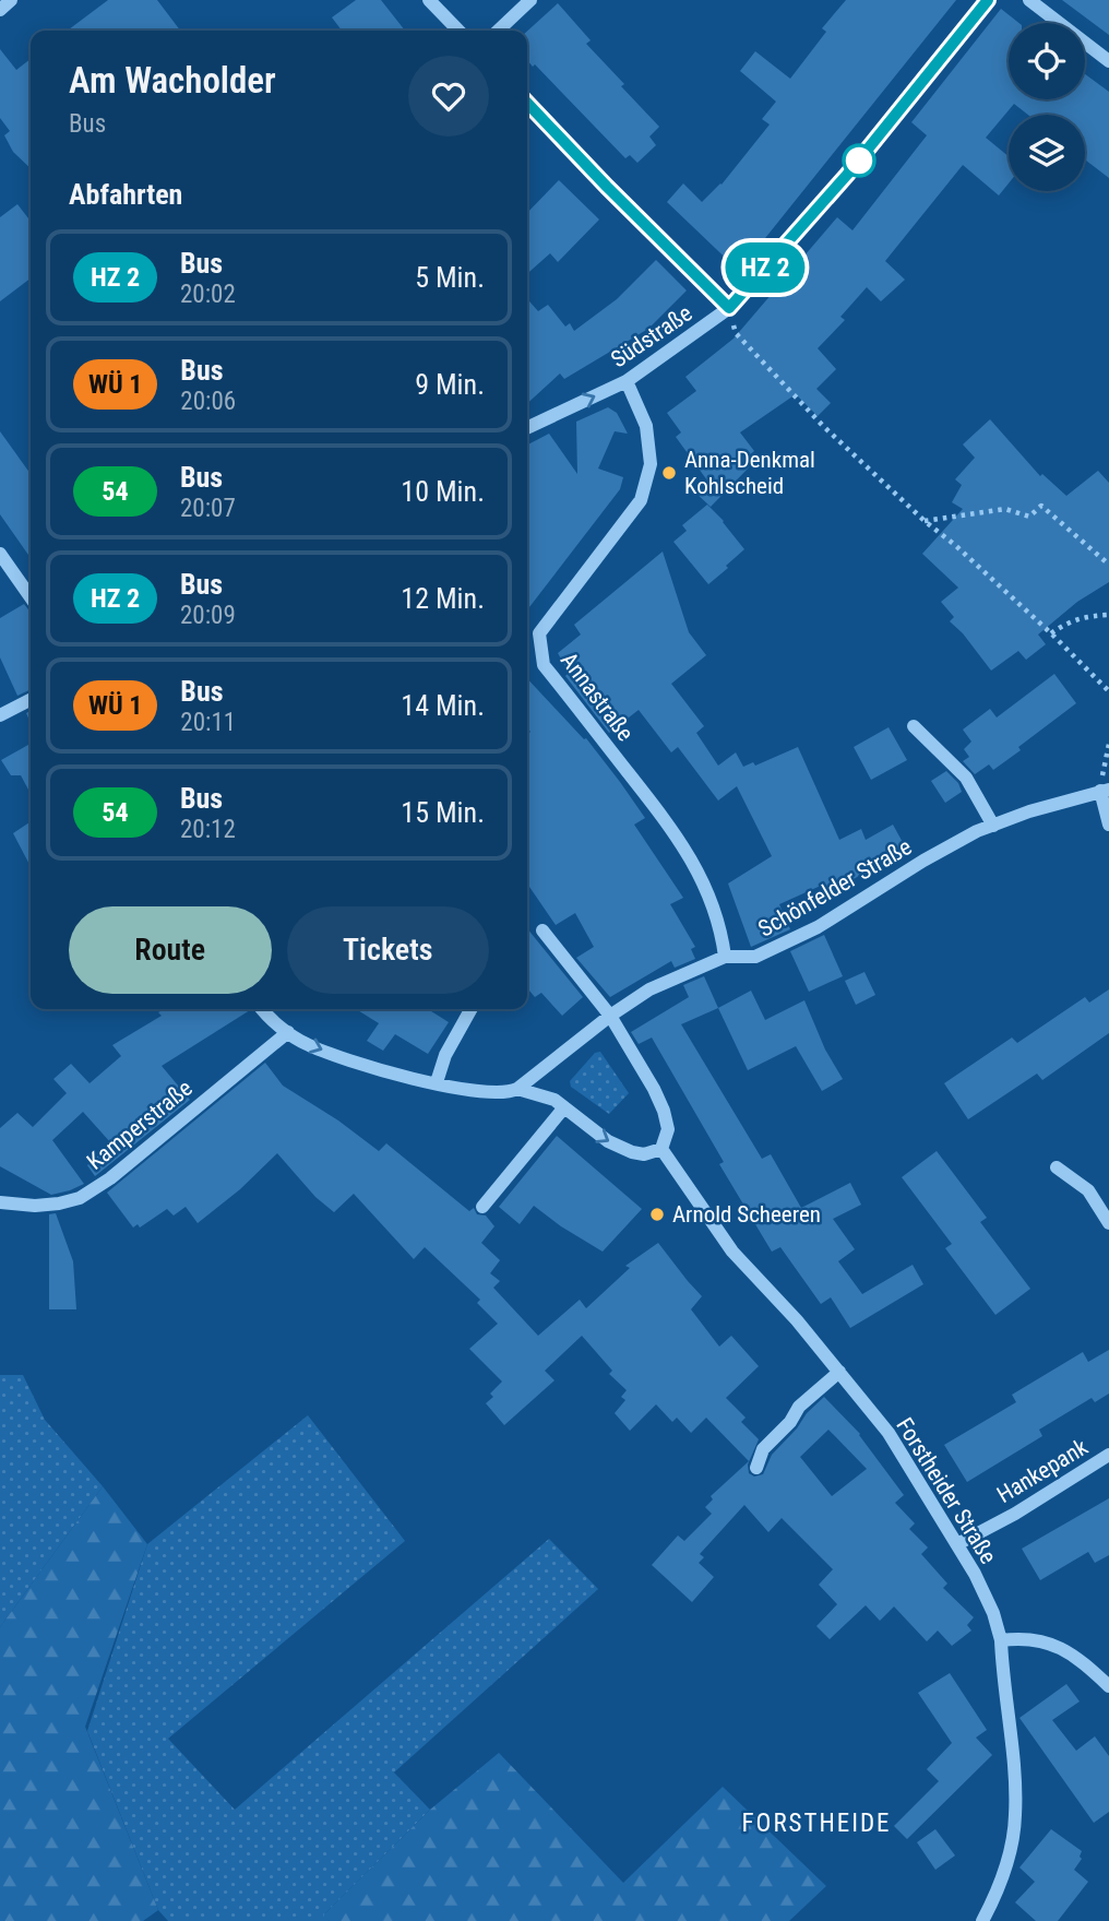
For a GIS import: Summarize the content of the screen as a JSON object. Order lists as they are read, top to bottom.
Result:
{
  "streets": {
    "street": [
      "Südstraße",
      "Annastraße",
      "Schönfelder Straße",
      "Kamperstraße",
      "Hankepank",
      "Forstheider Straße"
    ]
  },
  "crossings": [
    ["Südstraße", "Annastraße"],
    ["Annastraße", "Schönfelder Straße"],
    ["Hankepank", "Forstheider Straße"]
  ],
  "districts": ["FORSTHEIDE"],
  "places": ["Anna-Denkmal Kohlscheid", "Arnold Scheeren"],
  "page": {
    "on_map": "HZ 2",
    "heading": [
      ["Am Wacholder", "Bus"],
      "Abfahrten"
    ],
    "list": [
      {
        "mark": "HZ 2",
        "name": "Bus",
        "note": "20:02",
        "value": "5 Min."
      },
      {
        "mark": "WÜ 1",
        "name": "Bus",
        "note": "20:06",
        "value": "9 Min."
      },
      {
        "mark": "54",
        "name": "Bus",
        "note": "20:07",
        "value": "10 Min."
      },
      {
        "mark": "HZ 2",
        "name": "Bus",
        "note": "20:09",
        "value": "12 Min."
      },
      {
        "mark": "WÜ 1",
        "name": "Bus",
        "note": "20:11",
        "value": "14 Min."
      },
      {
        "mark": "54",
        "name": "Bus",
        "note": "20:12",
        "value": "15 Min."
      }
    ],
    "buttons": ["Route", "Tickets"]
  }
}
